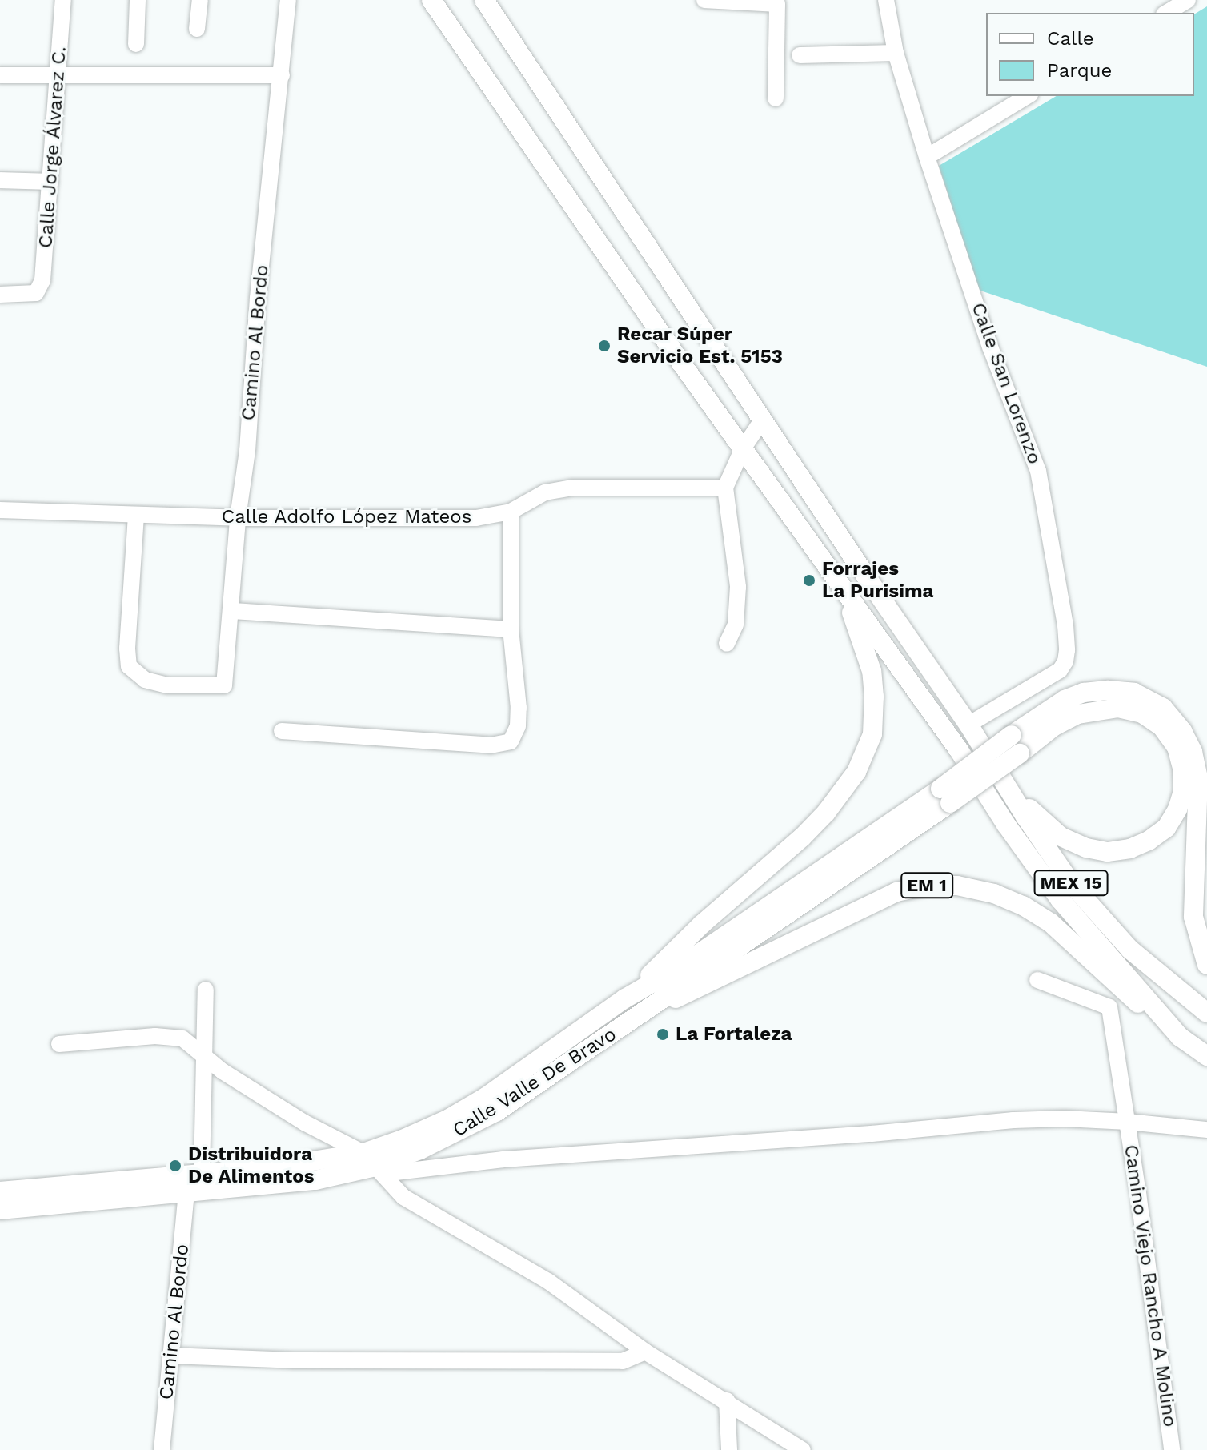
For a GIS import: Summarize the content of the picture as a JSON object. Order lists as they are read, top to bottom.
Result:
{
  "streets": {
    "main road": ["MEX 15", "EM 1", "Calle Valle De Bravo"],
    "street": [
      "Calle Jorge Álvarez C.",
      "Camino Al Bordo",
      "Calle San Lorenzo",
      "Calle Adolfo López Mateos",
      "Camino Viejo Rancho A Molino"
    ]
  },
  "crossings": [
    ["Camino Al Bordo", "Calle Adolfo López Mateos"],
    ["Camino Al Bordo", "Calle Valle De Bravo"],
    ["Calle San Lorenzo", "MEX 15"],
    ["MEX 15", "EM 1"],
    ["EM 1", "Calle Valle De Bravo"]
  ],
  "places": [
    "Recar Súper Servicio Est. 5153",
    "Forrajes La Purisima",
    "La Fortaleza",
    "Distribuidora De Alimentos"
  ],
  "legend": ["Calle", "Parque"]
}
